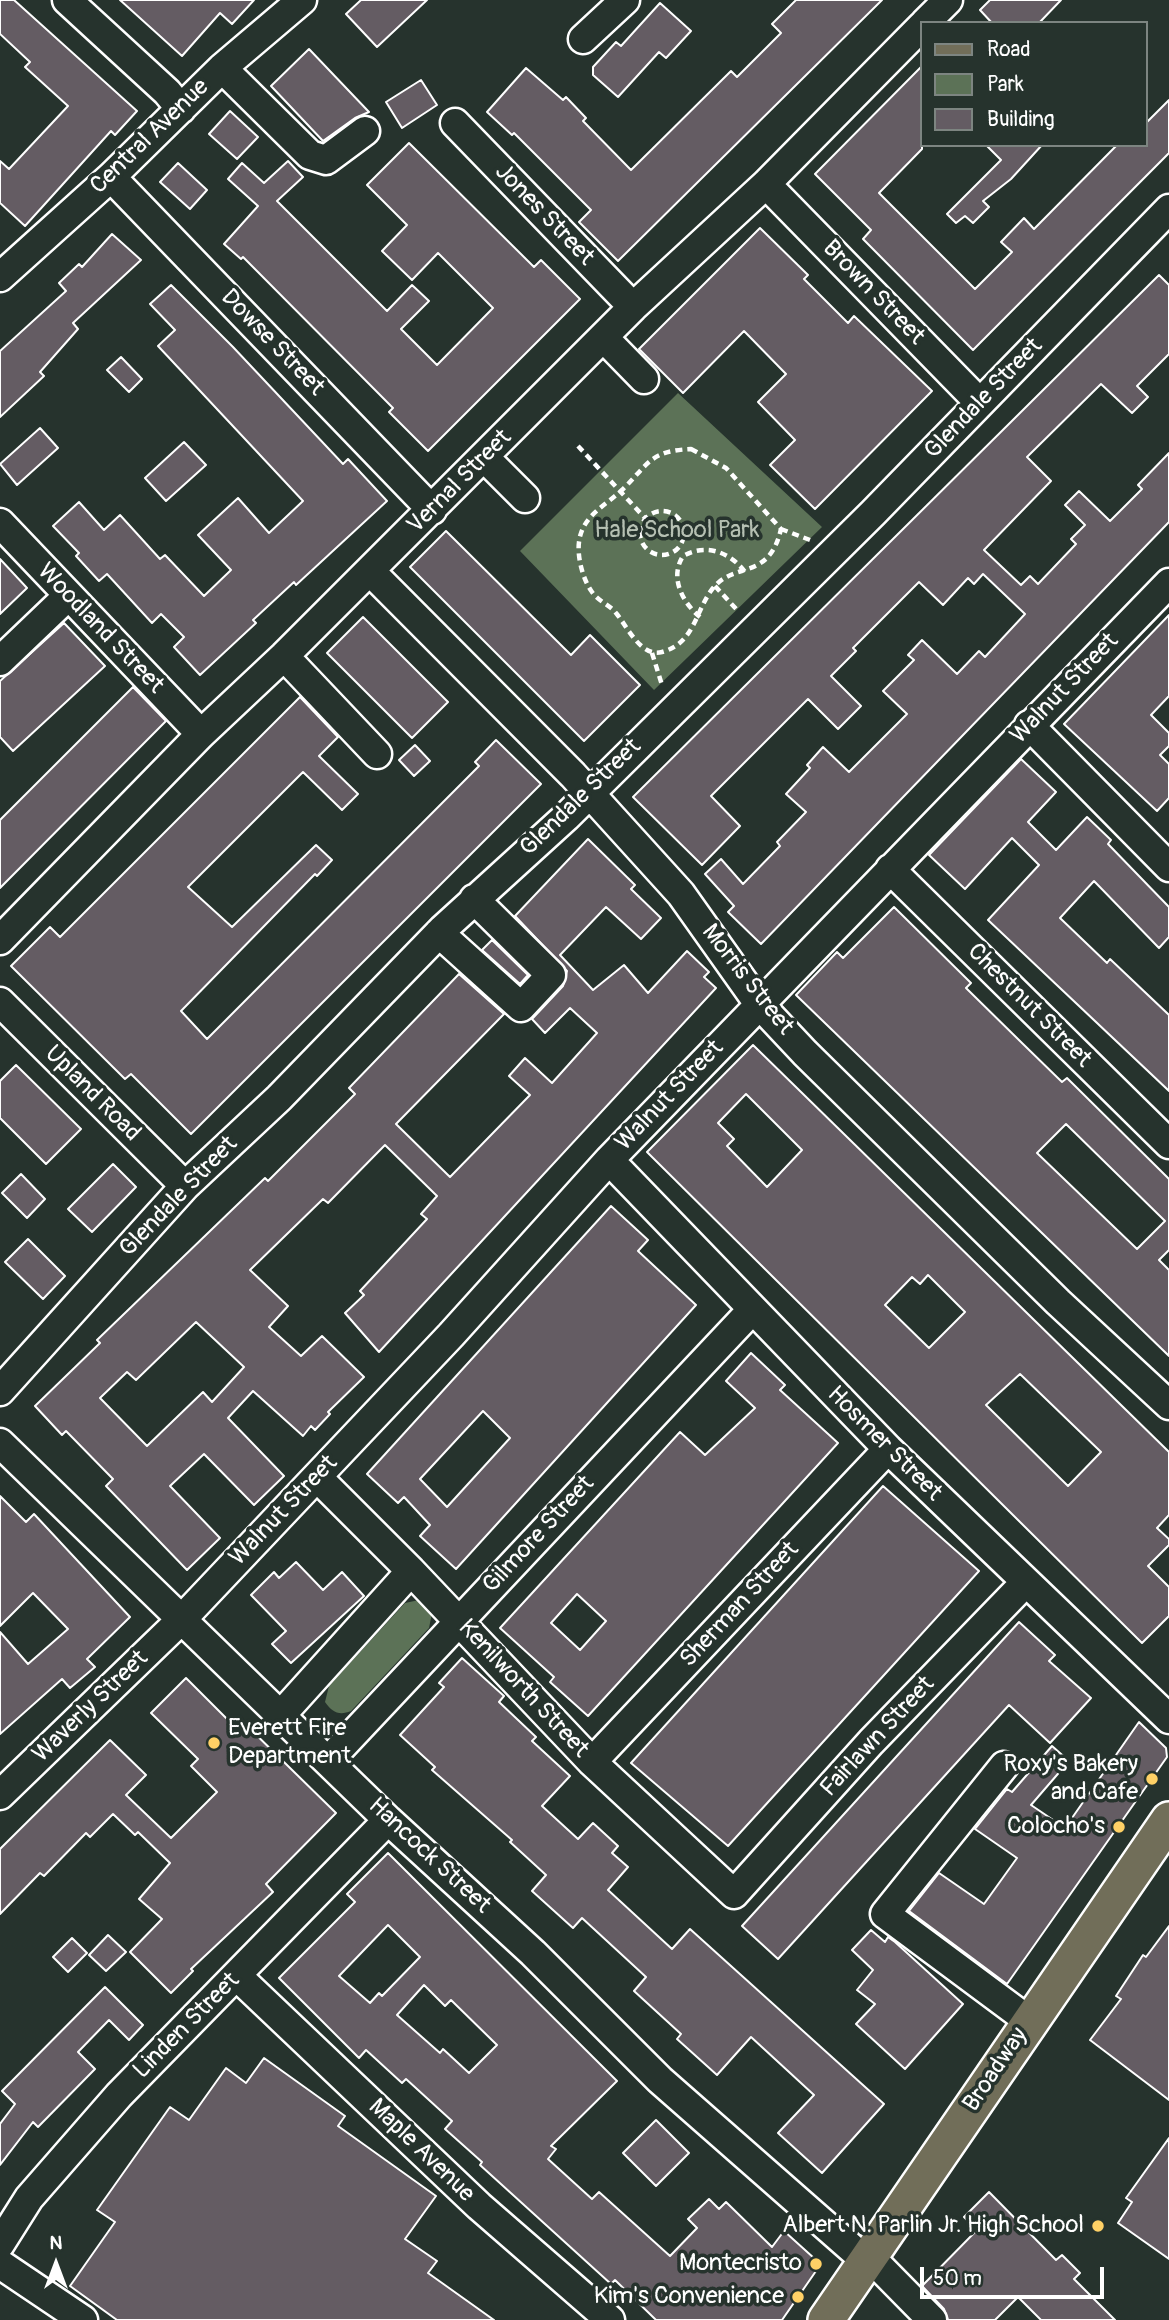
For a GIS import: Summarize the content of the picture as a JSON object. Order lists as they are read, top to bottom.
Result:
{
  "streets": {
    "main road": ["Broadway"],
    "street": [
      "Central Avenue",
      "Jones Street",
      "Brown Street",
      "Dowse Street",
      "Glendale Street",
      "Vernal Street",
      "Woodland Street",
      "Walnut Street",
      "Morris Street",
      "Chestnut Street",
      "Upland Road",
      "Hosmer Street",
      "Gilmore Street",
      "Sherman Street",
      "Kenilworth Street",
      "Waverly Street",
      "Fairlawn Street",
      "Hancock Street",
      "Linden Street",
      "Maple Avenue"
    ]
  },
  "crossings": [
    ["Central Avenue", "Dowse Street"],
    ["Jones Street", "Vernal Street"],
    ["Brown Street", "Glendale Street"],
    ["Brown Street", "Vernal Street"],
    ["Dowse Street", "Vernal Street"],
    ["Glendale Street", "Morris Street"],
    ["Glendale Street", "Upland Road"],
    ["Vernal Street", "Woodland Street"],
    ["Vernal Street", "Morris Street"],
    ["Walnut Street", "Morris Street"],
    ["Walnut Street", "Chestnut Street"],
    ["Walnut Street", "Hosmer Street"],
    ["Walnut Street", "Kenilworth Street"],
    ["Walnut Street", "Waverly Street"],
    ["Walnut Street", "Hancock Street"],
    ["Hosmer Street", "Gilmore Street"],
    ["Hosmer Street", "Sherman Street"],
    ["Hosmer Street", "Fairlawn Street"],
    ["Gilmore Street", "Kenilworth Street"],
    ["Gilmore Street", "Hancock Street"],
    ["Sherman Street", "Kenilworth Street"],
    ["Kenilworth Street", "Fairlawn Street"],
    ["Waverly Street", "Hancock Street"],
    ["Hancock Street", "Linden Street"],
    ["Hancock Street", "Broadway"],
    ["Linden Street", "Maple Avenue"]
  ],
  "parks": ["Hale School Park"],
  "places": [
    "Everett Fire Department",
    "Roxy's Bakery and Cafe",
    "Colocho's",
    "Albert N. Parlin Jr. High School",
    "Montecristo",
    "Kim's Convenience"
  ],
  "legend": ["Road", "Park", "Building"],
  "scale_bar": "50 m",
  "north": "top"
}
